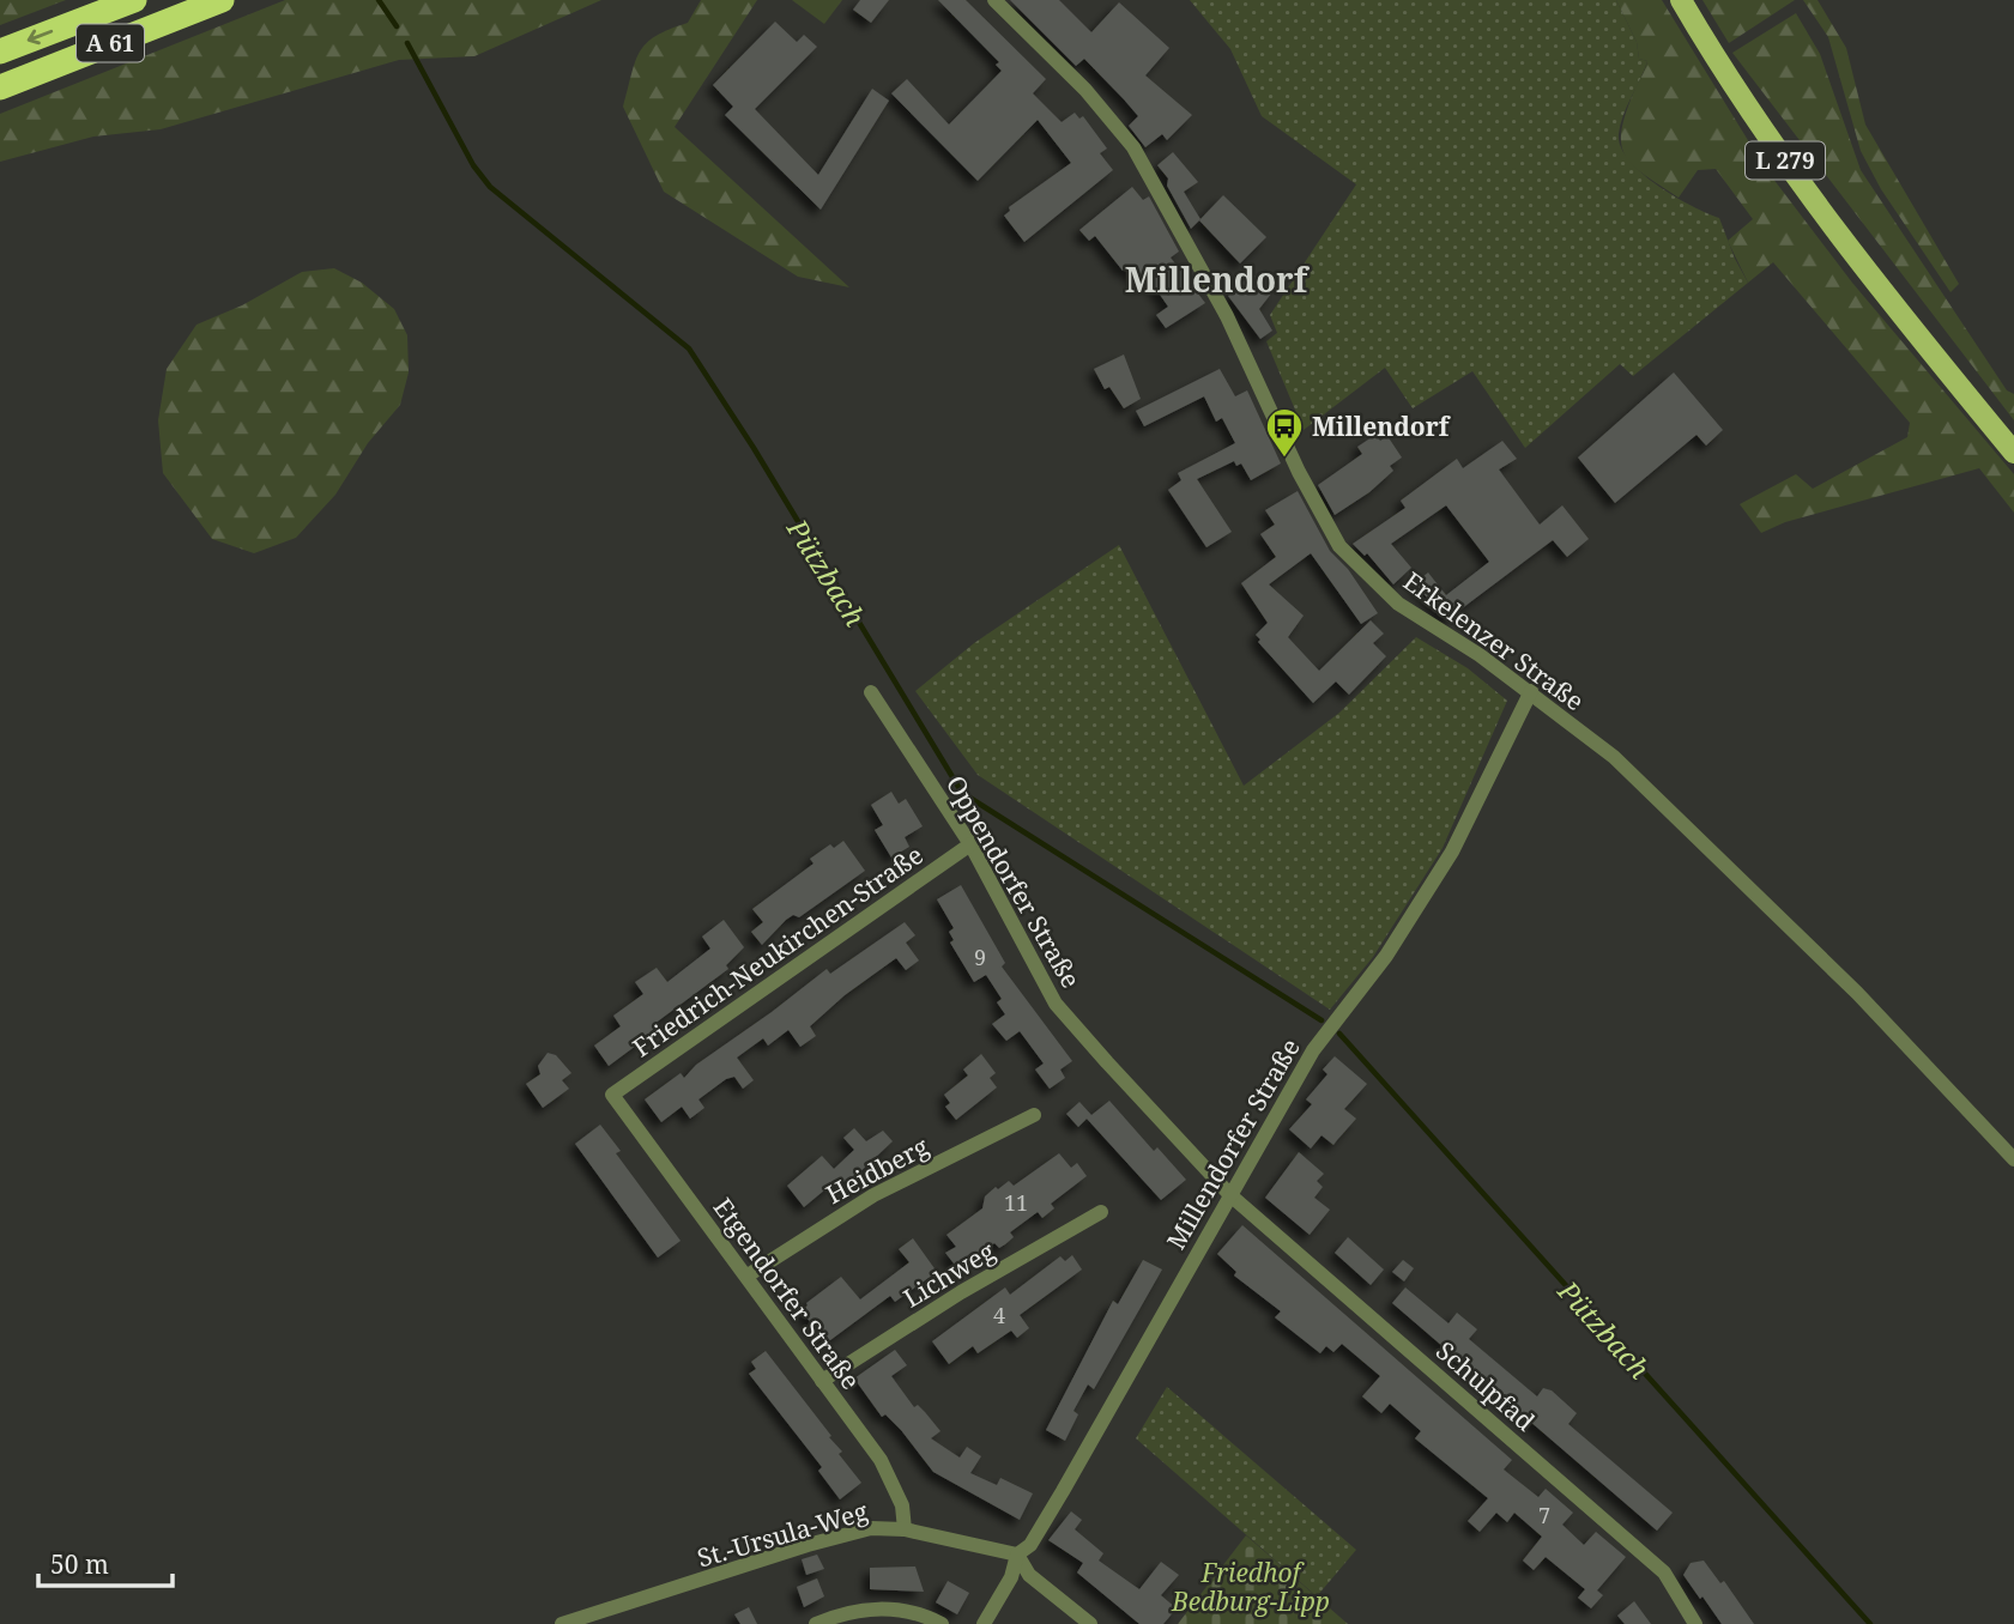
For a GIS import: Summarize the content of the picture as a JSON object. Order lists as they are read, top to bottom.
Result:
{
  "streets": {
    "highway": ["A 61"],
    "main road": ["L 279"],
    "street": [
      "Erkelenzer Straße",
      "Oppendorfer Straße",
      "Friedrich-Neukirchen-Straße",
      "Millendorfer Straße",
      "Heidberg",
      "Lichweg",
      "Etgendorfer Straße",
      "Schulpfad",
      "St.-Ursula-Weg"
    ]
  },
  "crossings": [
    ["Erkelenzer Straße", "Millendorfer Straße"],
    ["Oppendorfer Straße", "Friedrich-Neukirchen-Straße"],
    ["Oppendorfer Straße", "Millendorfer Straße"],
    ["Oppendorfer Straße", "Schulpfad"],
    ["Friedrich-Neukirchen-Straße", "Etgendorfer Straße"],
    ["Millendorfer Straße", "Schulpfad"],
    ["Millendorfer Straße", "St.-Ursula-Weg"],
    ["Heidberg", "Etgendorfer Straße"],
    ["Lichweg", "Etgendorfer Straße"],
    ["Etgendorfer Straße", "St.-Ursula-Weg"]
  ],
  "districts": ["Millendorf"],
  "water": ["Pützbach"],
  "parks": ["Friedhof Bedburg-Lipp"],
  "places": {
    "bus stop": ["Millendorf"]
  },
  "house_numbers": [
    "9",
    "11",
    "4",
    "7"
  ],
  "scale_bar": "50 m"
}
